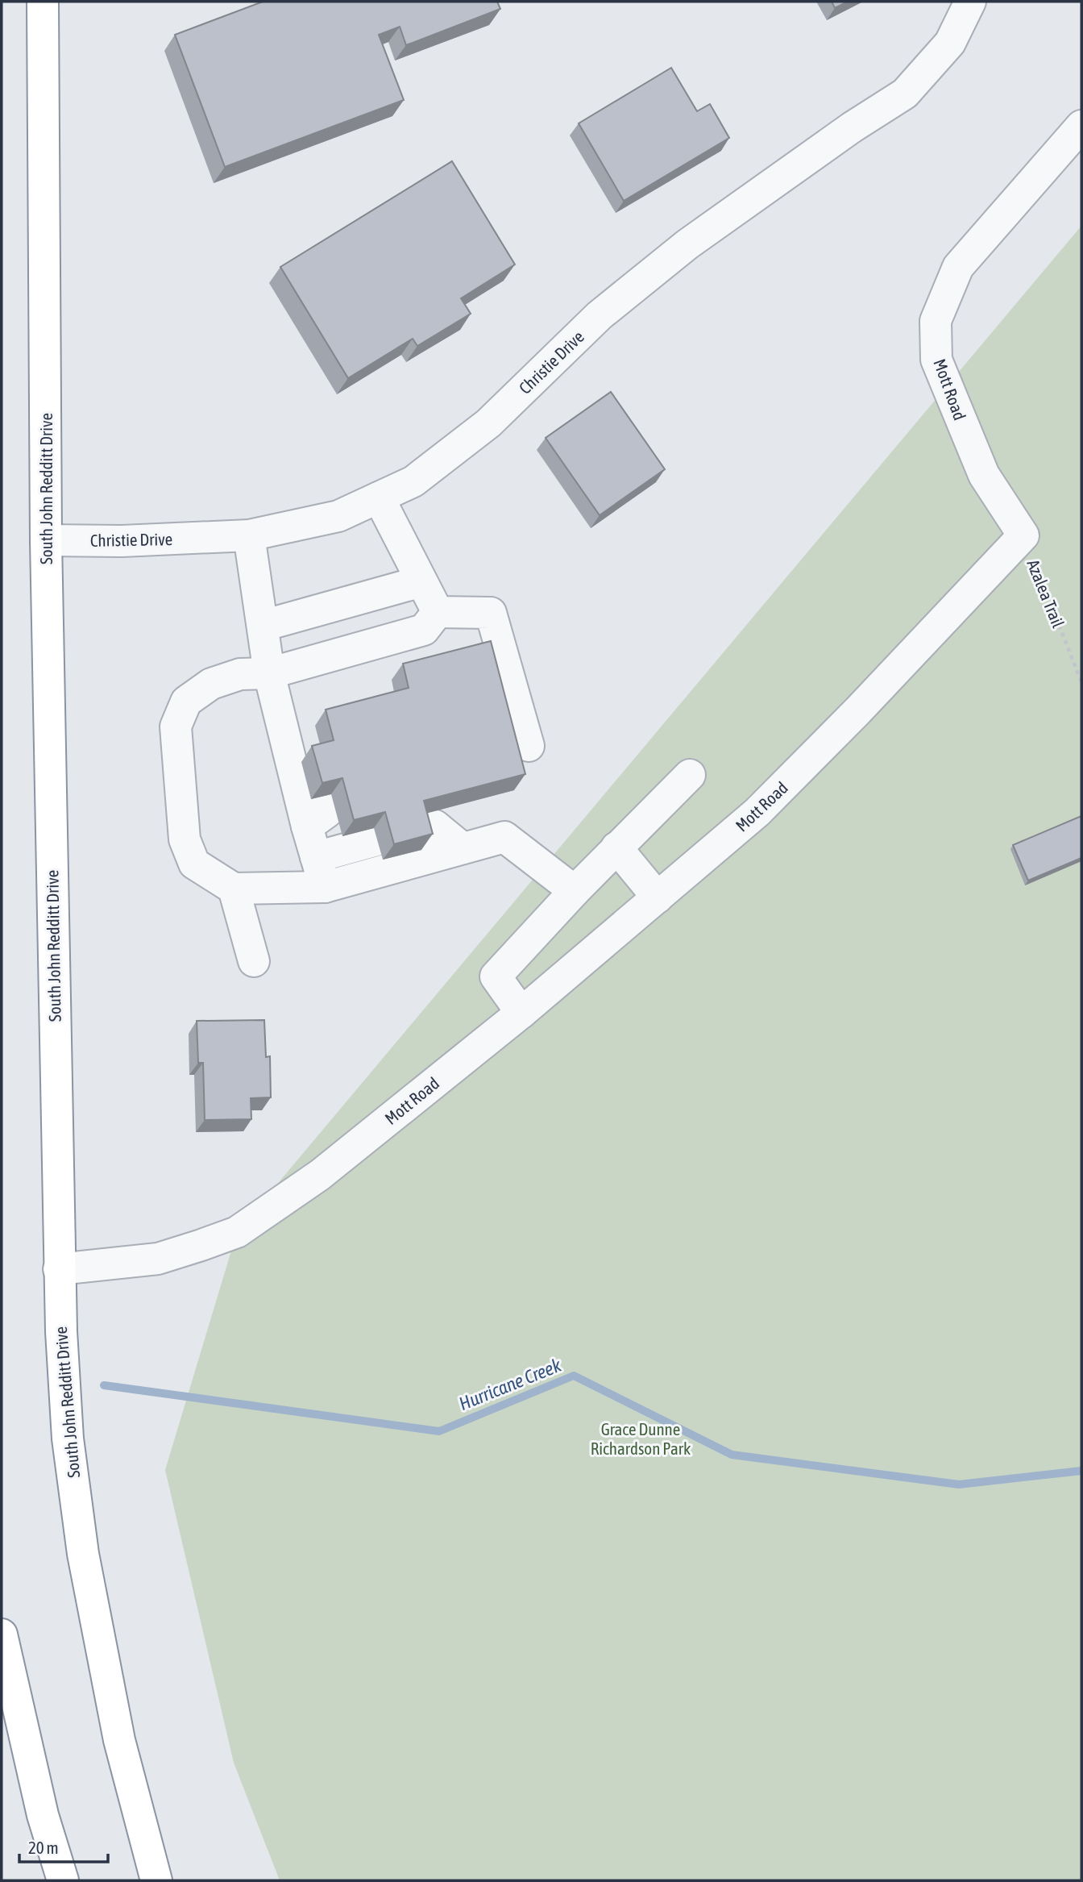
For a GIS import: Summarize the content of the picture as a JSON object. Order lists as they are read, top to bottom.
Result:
{
  "streets": {
    "highway": ["South John Redditt Drive"],
    "street": ["Christie Drive", "Mott Road"],
    "path": ["Azalea Trail"]
  },
  "crossings": [
    ["Christie Drive", "South John Redditt Drive"],
    ["Mott Road", "South John Redditt Drive"],
    ["Mott Road", "Azalea Trail"]
  ],
  "water": ["Hurricane Creek"],
  "parks": ["Grace Dunne Richardson Park"],
  "scale_bar": "20 m"
}
